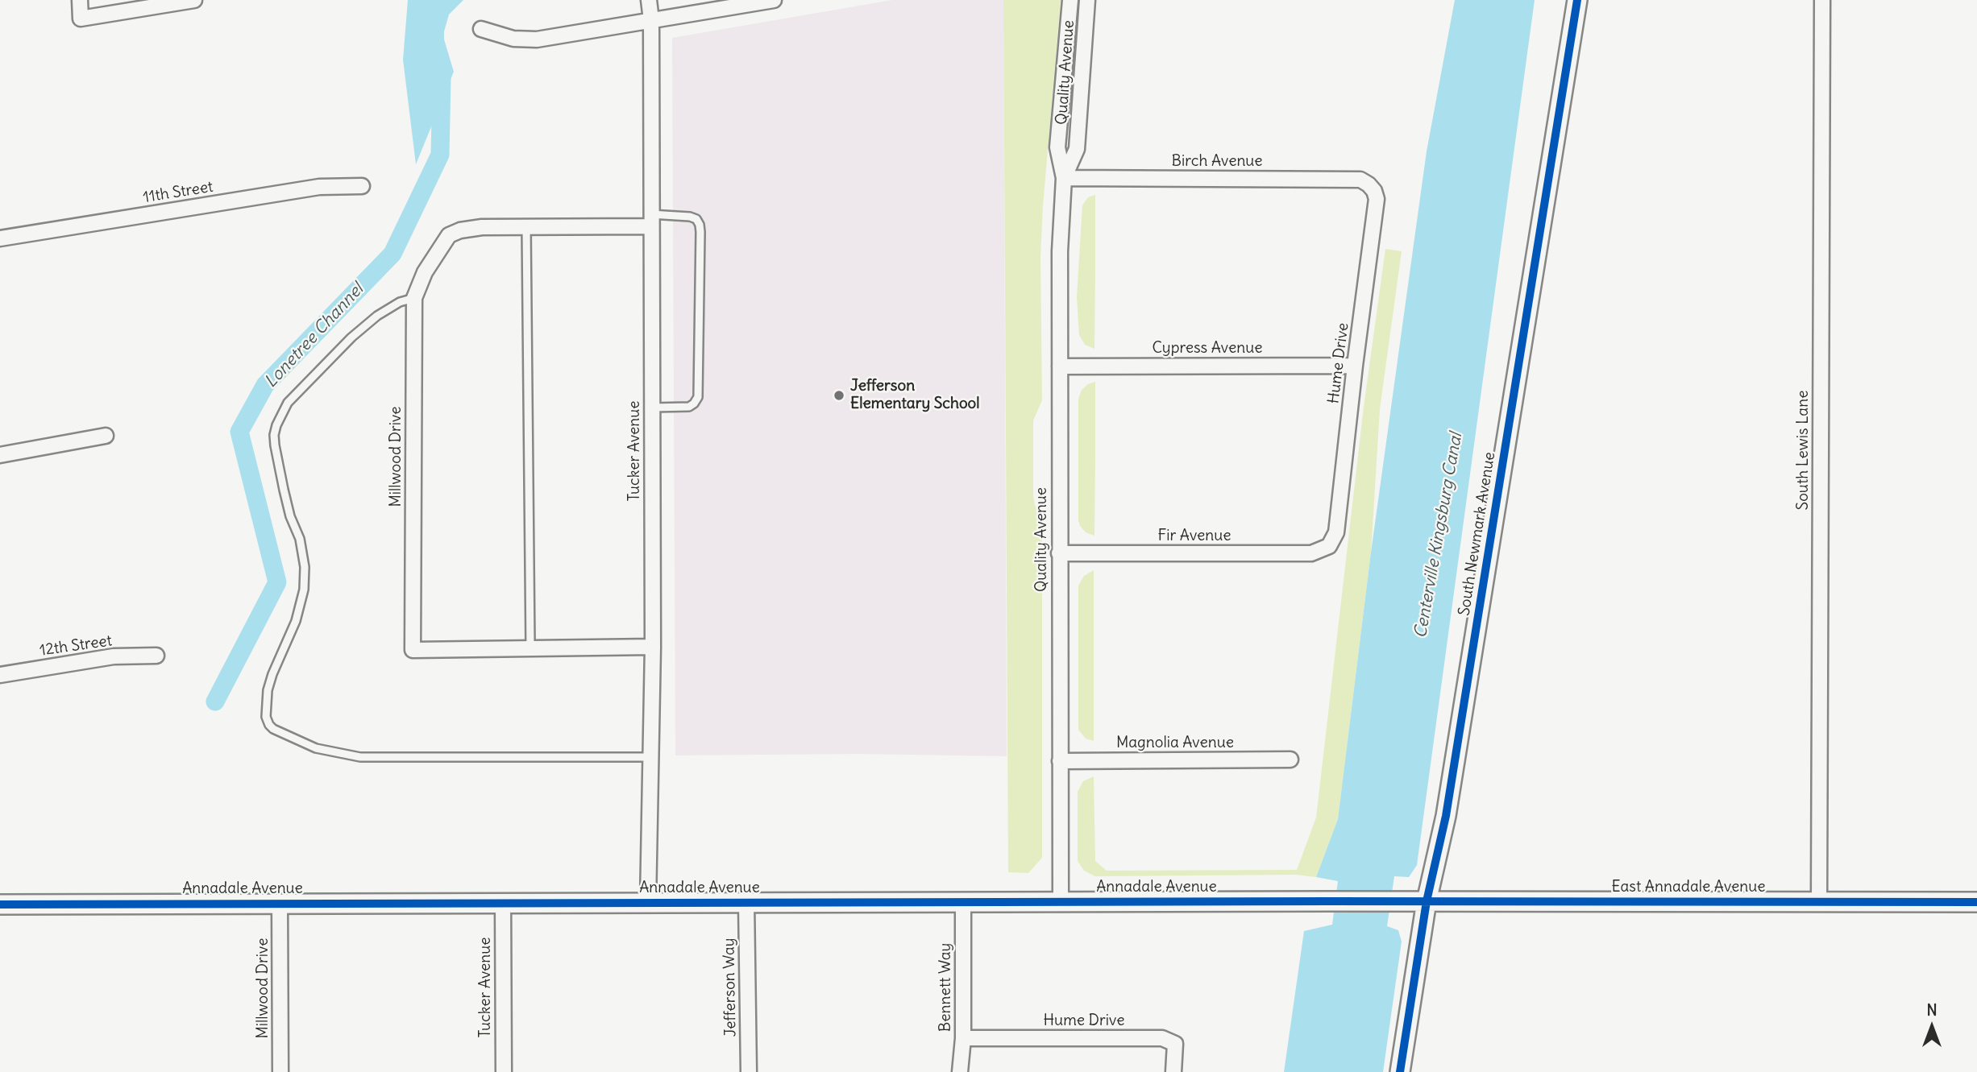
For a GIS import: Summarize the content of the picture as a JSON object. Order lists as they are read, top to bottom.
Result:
{
  "streets": {
    "street": [
      "Quality Avenue",
      "Birch Avenue",
      "11th Street",
      "Cypress Avenue",
      "Hume Drive",
      "South Lewis Lane",
      "Tucker Avenue",
      "Millwood Drive",
      "South Newmark Avenue",
      "Fir Avenue",
      "12th Street",
      "Magnolia Avenue",
      "Annadale Avenue",
      "East Annadale Avenue",
      "Jefferson Way",
      "Bennett Way"
    ]
  },
  "crossings": [
    ["Quality Avenue", "Birch Avenue"],
    ["Quality Avenue", "Cypress Avenue"],
    ["Quality Avenue", "Fir Avenue"],
    ["Quality Avenue", "Magnolia Avenue"],
    ["Quality Avenue", "Annadale Avenue"],
    ["Birch Avenue", "Hume Drive"],
    ["Cypress Avenue", "Hume Drive"],
    ["Hume Drive", "Fir Avenue"],
    ["Hume Drive", "Bennett Way"],
    ["South Lewis Lane", "East Annadale Avenue"],
    ["Tucker Avenue", "Millwood Drive"],
    ["Tucker Avenue", "Annadale Avenue"],
    ["Millwood Drive", "Annadale Avenue"],
    ["South Newmark Avenue", "East Annadale Avenue"],
    ["Annadale Avenue", "East Annadale Avenue"],
    ["Annadale Avenue", "Jefferson Way"],
    ["Annadale Avenue", "Bennett Way"]
  ],
  "water": ["Lonetree Channel", "Centerville Kingsburg Canal"],
  "places": ["Jefferson Elementary School"],
  "north": "top"
}
